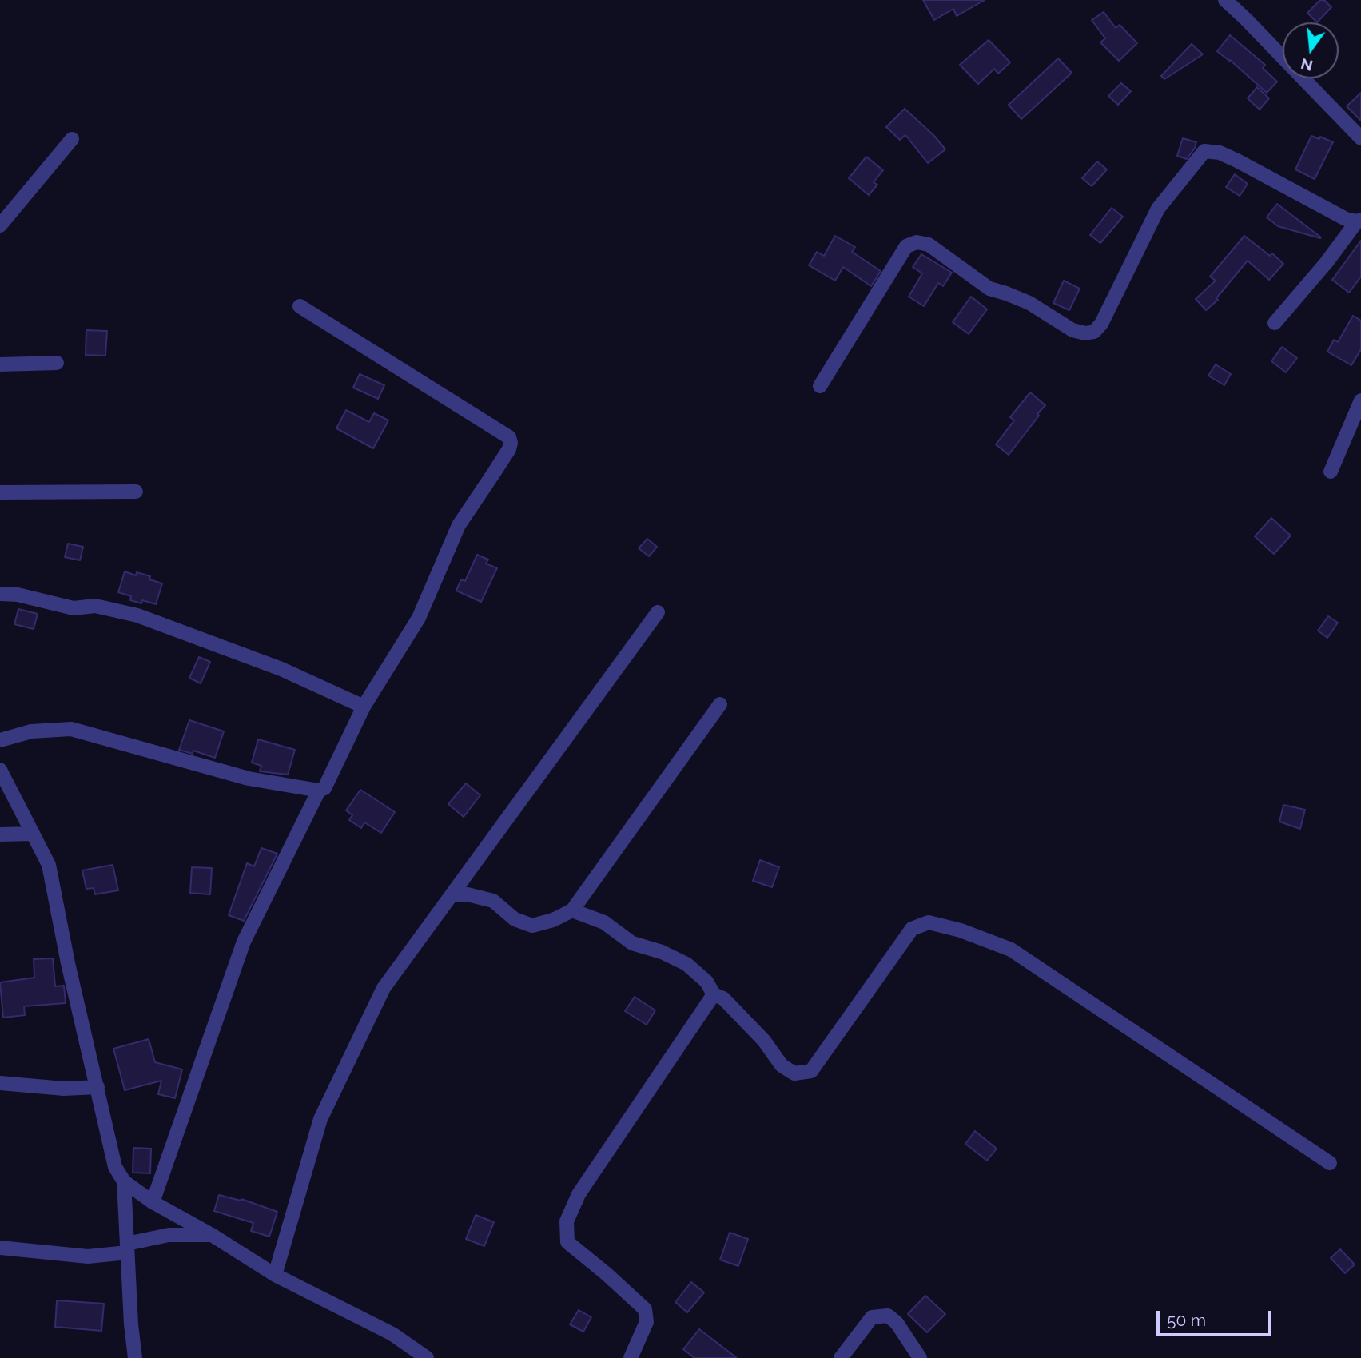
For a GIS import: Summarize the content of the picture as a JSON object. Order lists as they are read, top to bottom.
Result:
{
  "scale_bar": "50 m",
  "north": "bottom"
}
